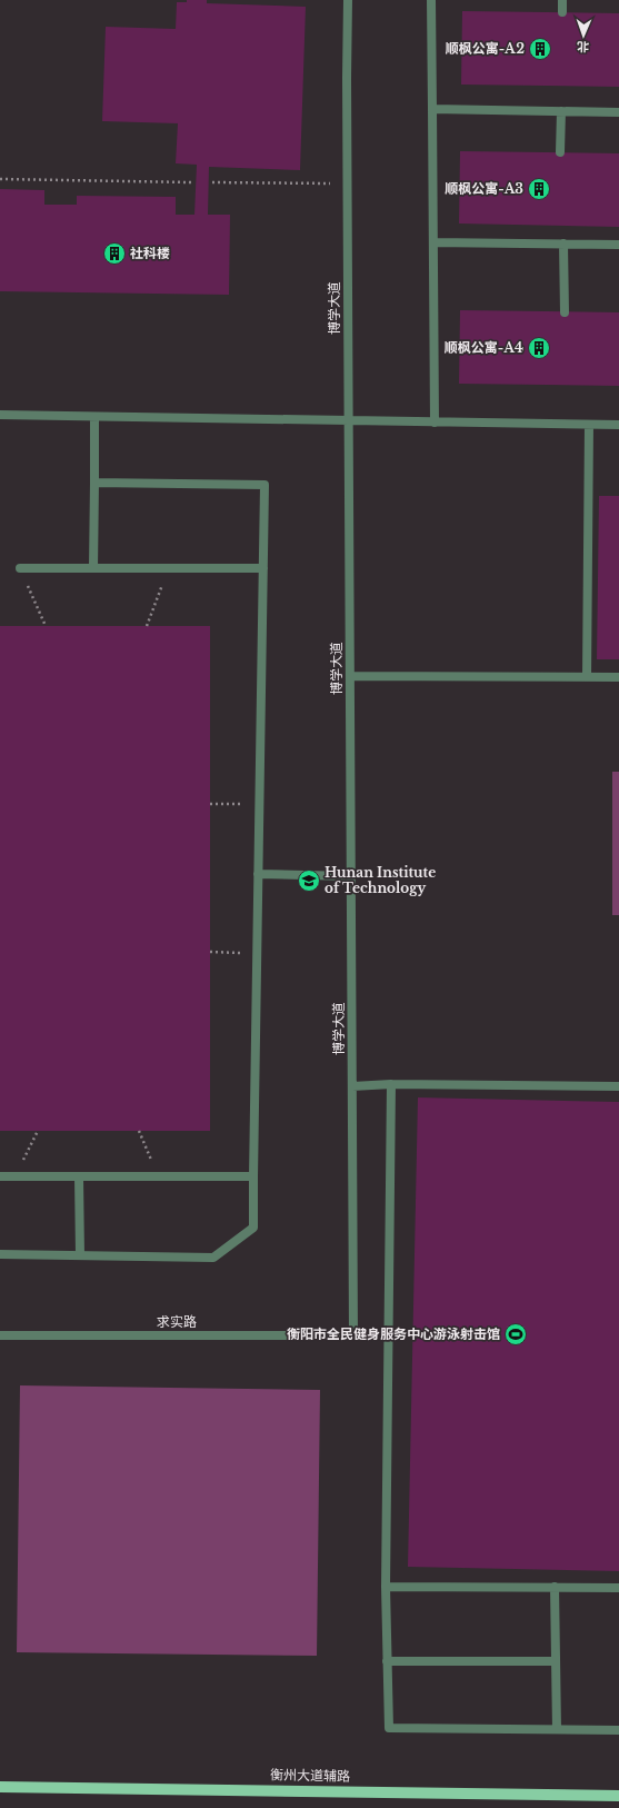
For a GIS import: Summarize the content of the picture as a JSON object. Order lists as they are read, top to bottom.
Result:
{
  "streets": {
    "main road": ["衡州大道辅路"],
    "street": ["博学大道", "求实路"]
  },
  "crossings": [
    ["博学大道", "求实路"]
  ],
  "places": {
    "building": [
      "顺枫公寓-A2",
      "顺枫公寓-A3",
      "社科楼",
      "顺枫公寓-A4"
    ],
    "school or university": ["Hunan Institute of Technology"],
    "sports": ["衡阳市全民健身服务中心游泳射击馆"]
  },
  "north": "bottom"
}
